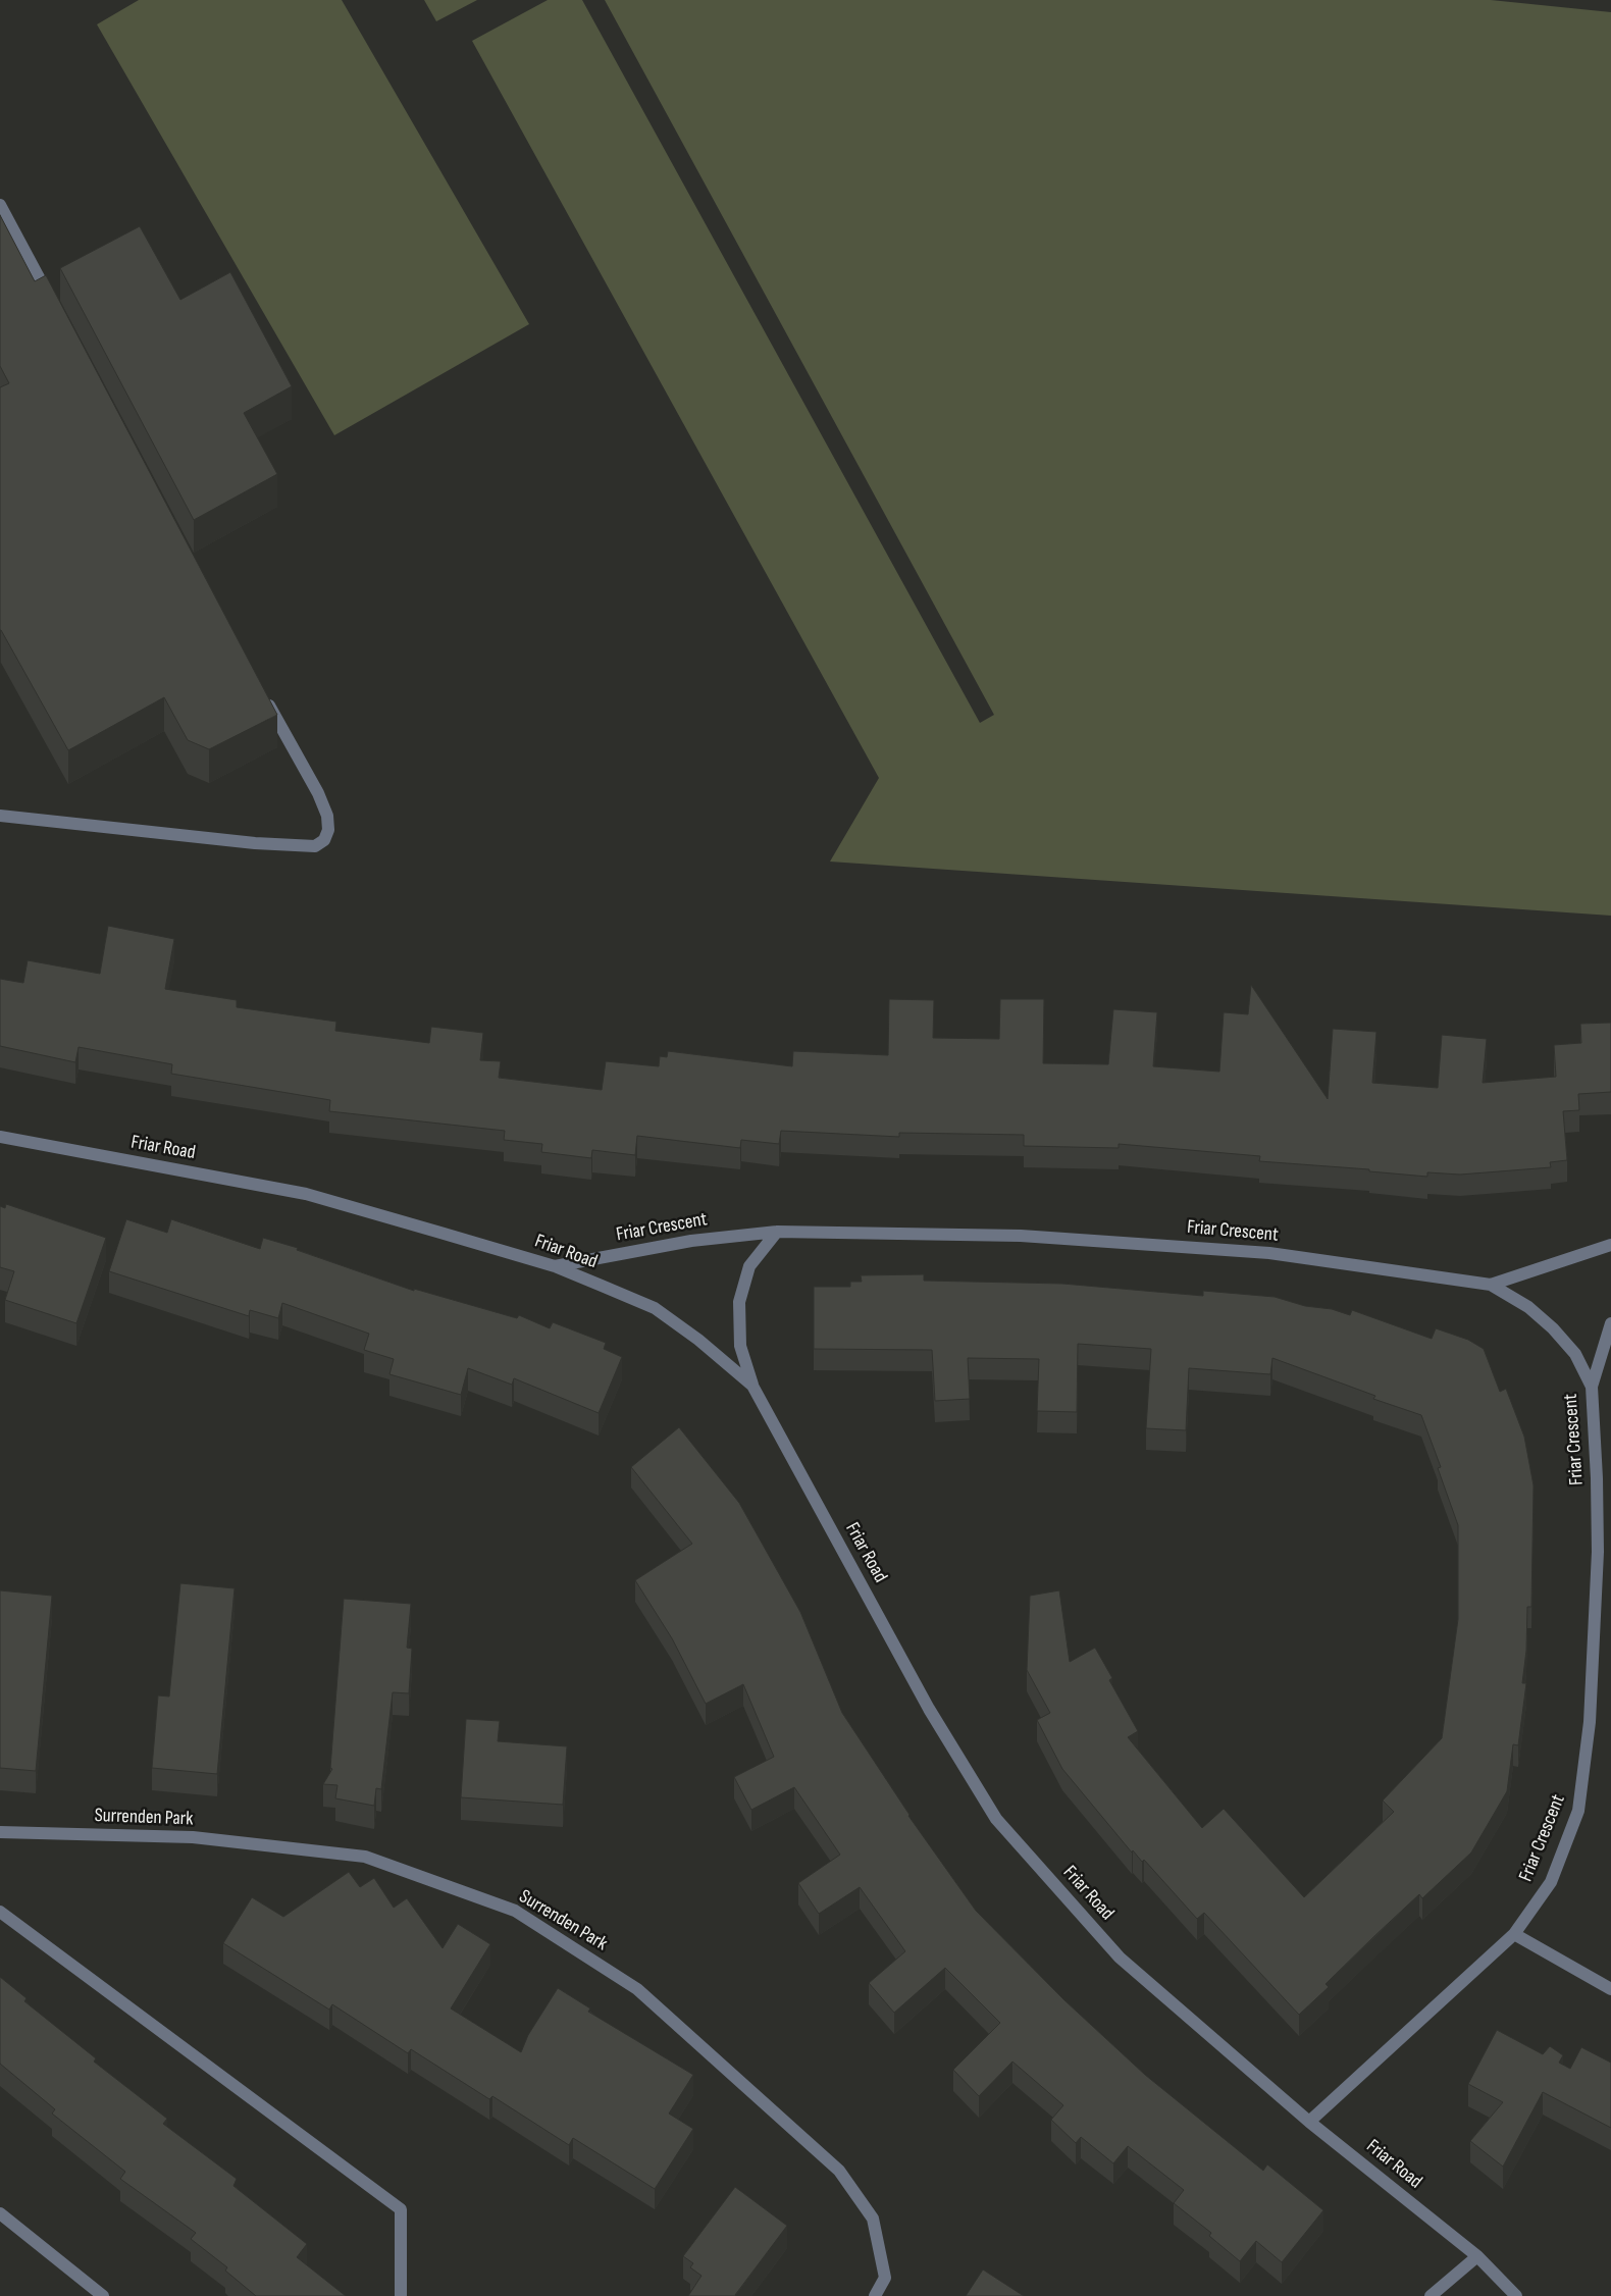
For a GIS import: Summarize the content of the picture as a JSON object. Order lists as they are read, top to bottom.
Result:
{
  "streets": {
    "street": ["Friar Road", "Friar Crescent", "Surrenden Park"]
  },
  "crossings": [
    ["Friar Road", "Friar Crescent"]
  ]
}
